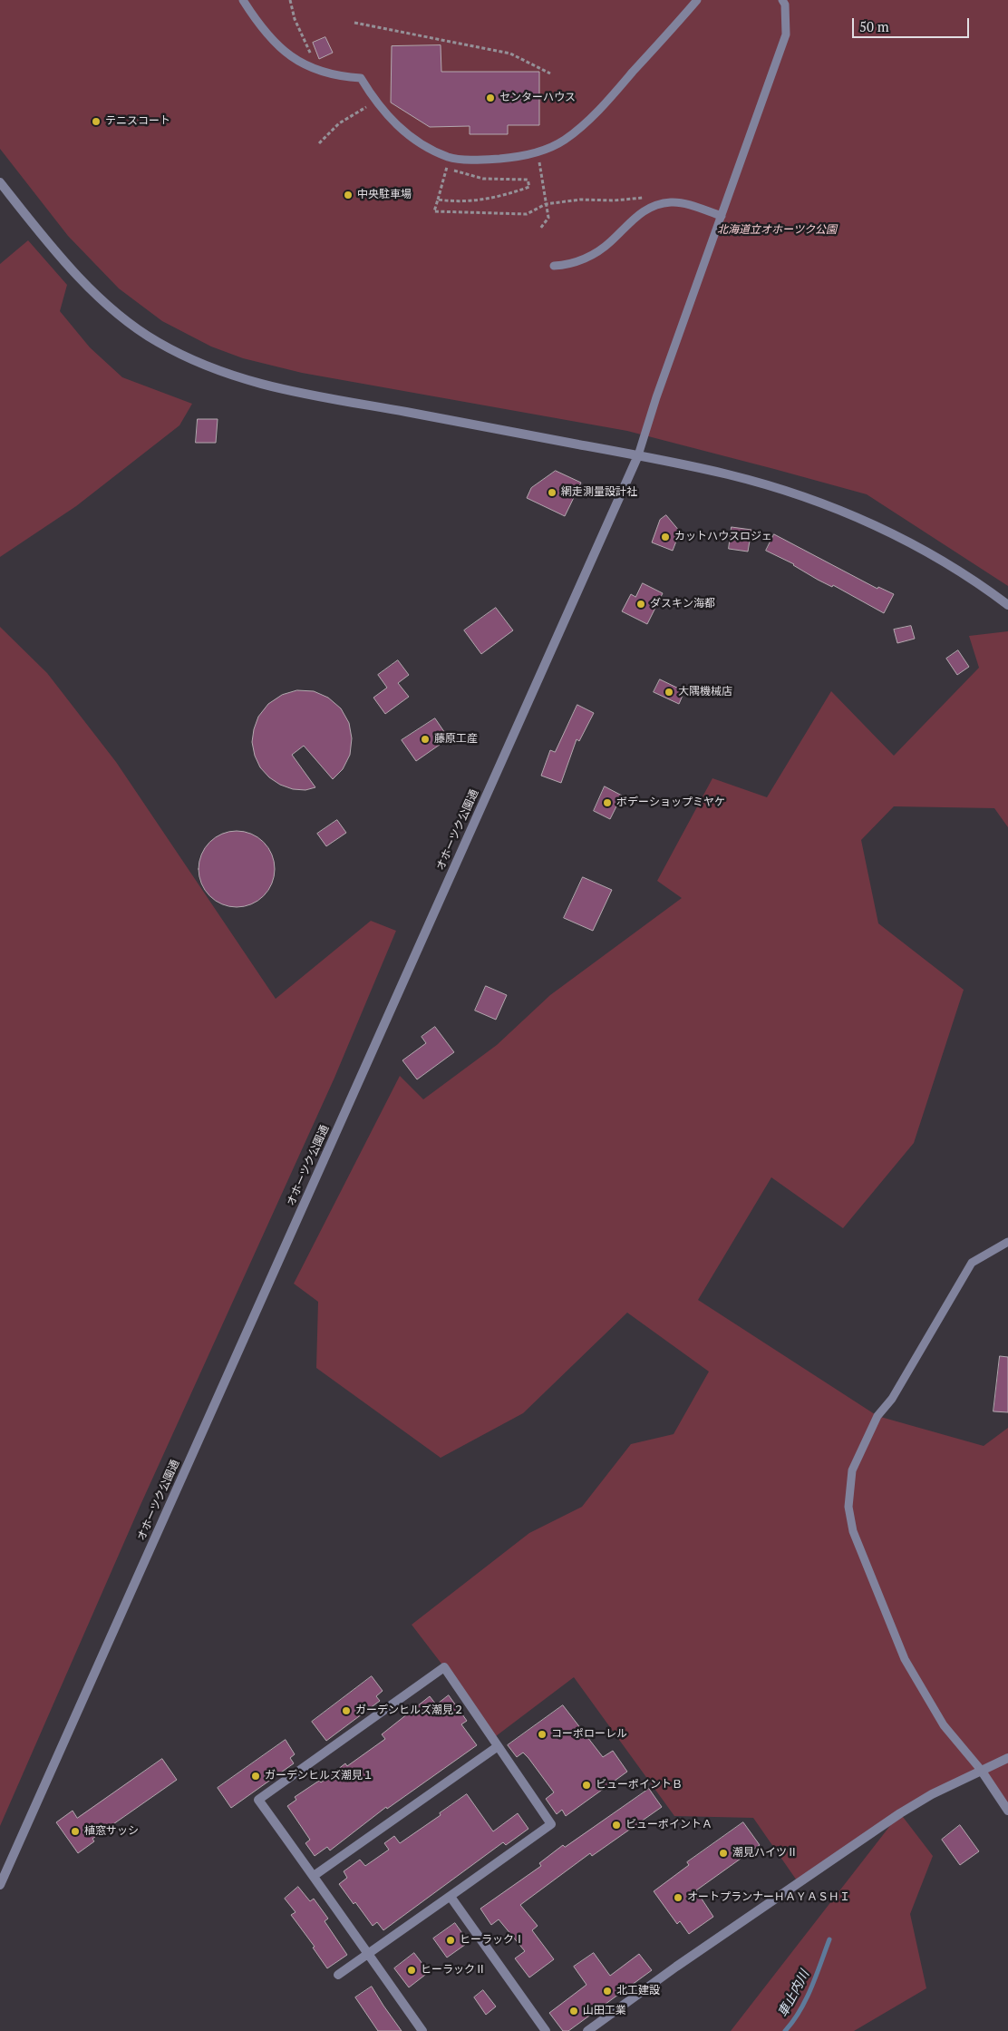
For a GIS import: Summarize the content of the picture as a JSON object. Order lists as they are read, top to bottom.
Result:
{
  "streets": {
    "street": ["オホーツク公園通"]
  },
  "water": ["車止内川"],
  "parks": ["北海道立オホーツク公園"],
  "places": [
    "センターハウス",
    "テニスコート",
    "中央駐車場",
    "網走測量設計社",
    "カットハウスロジェ",
    "ダスキン海都",
    "大隅機械店",
    "藤原工産",
    "ボデーショップミヤケ",
    "ガーデンヒルズ潮見２",
    "コーポローレル",
    "ガーデンヒルズ潮見１",
    "ビューポイントＢ",
    "ビューポイントＡ",
    "植窓サッシ",
    "潮見ハイツⅡ",
    "オートプランナーＨＡＹＡＳＨＩ",
    "ヒーラックⅠ",
    "ヒーラックⅡ",
    "北工建設",
    "山田工業"
  ],
  "scale_bar": "50 m"
}
